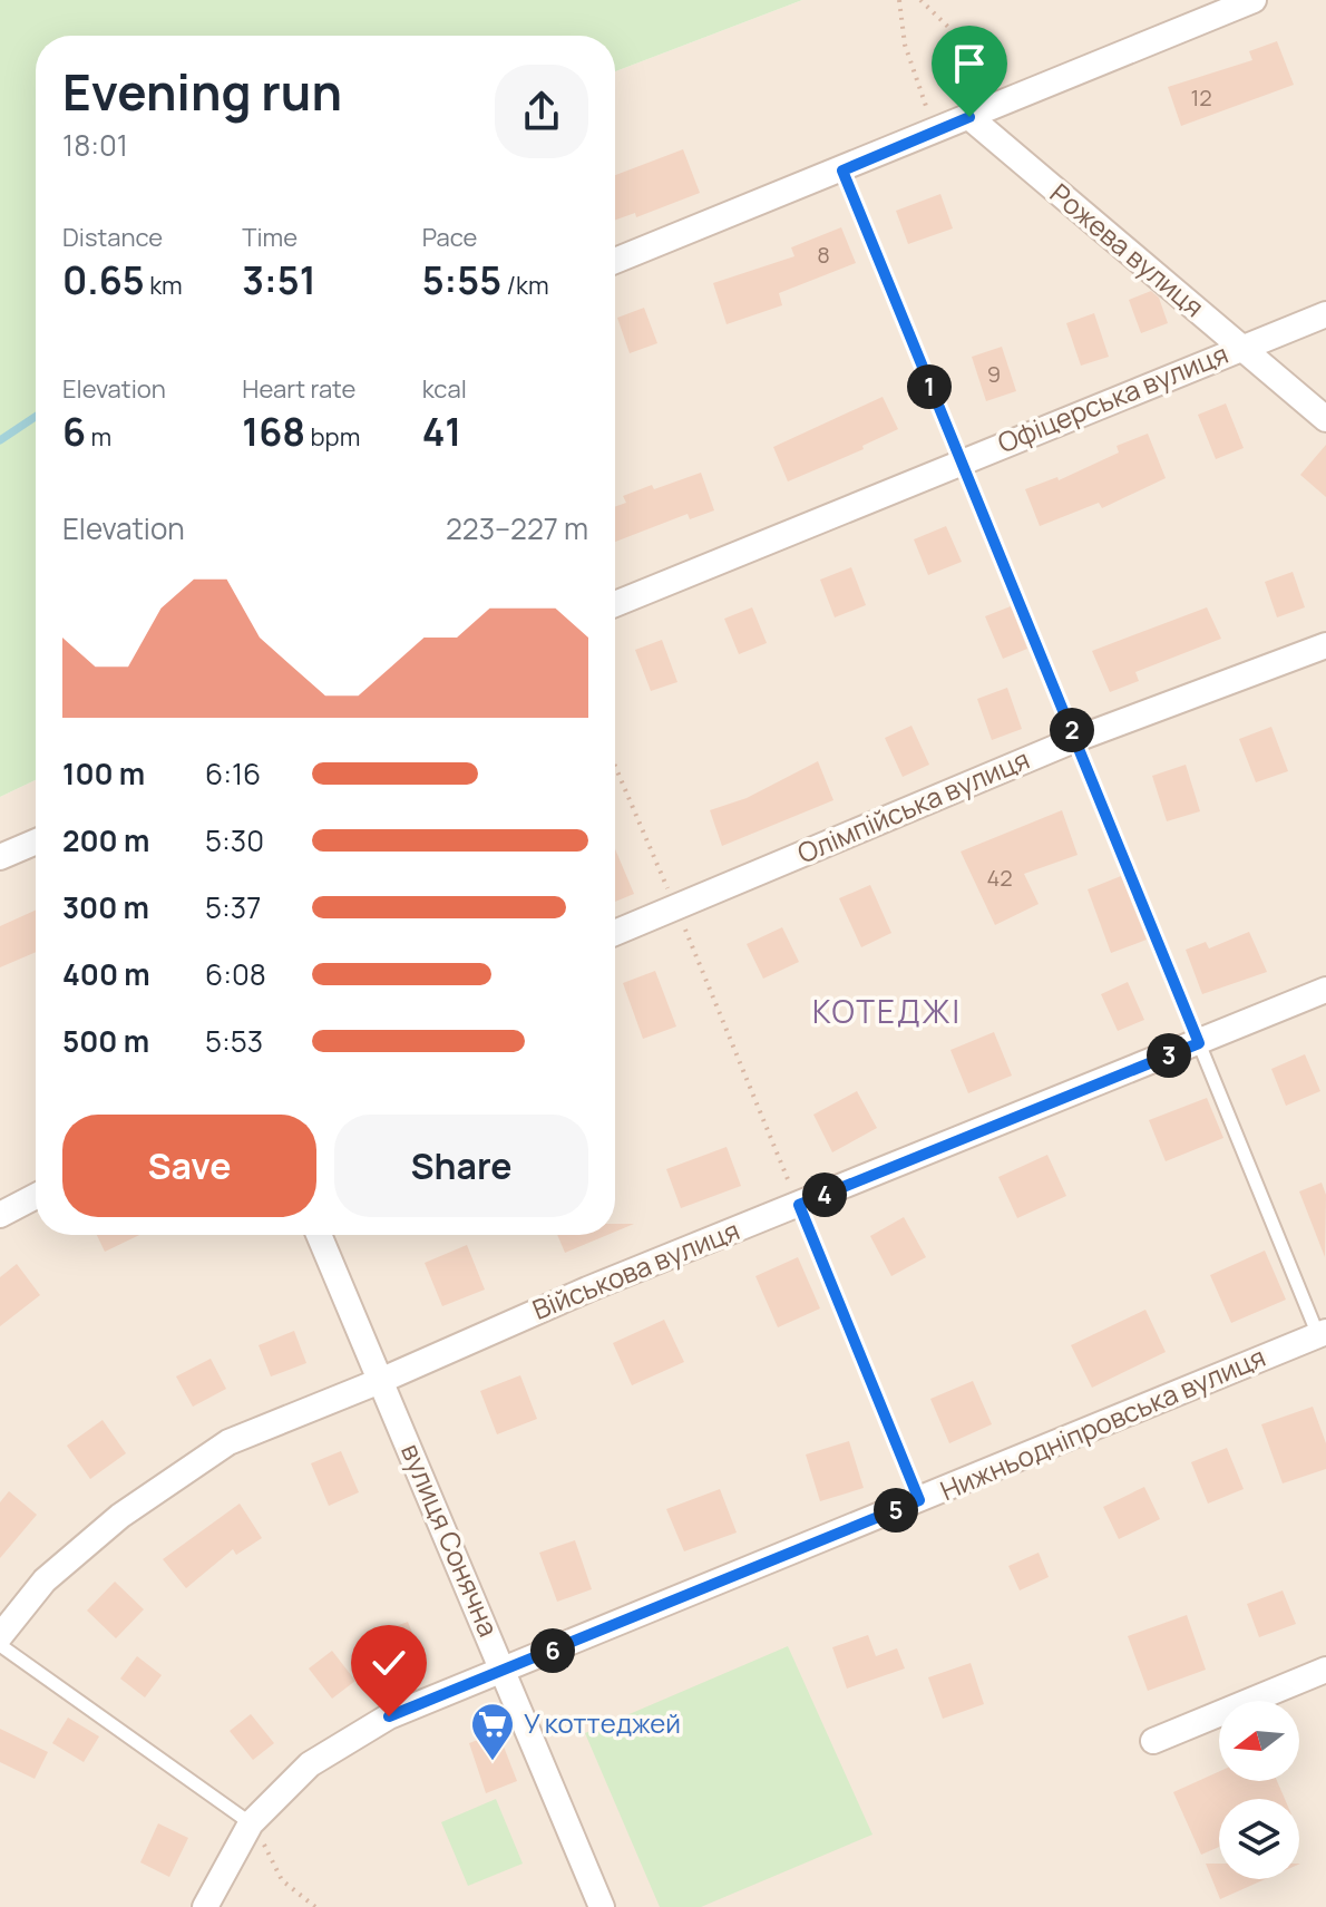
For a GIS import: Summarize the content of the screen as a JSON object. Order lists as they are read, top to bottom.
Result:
{
  "streets": {
    "street": [
      "Рожева вулиця",
      "Офіцерська вулиця",
      "Олімпійська вулиця",
      "Військова вулиця",
      "Нижньодніпровська вулиця",
      "вулиця Сонячна"
    ]
  },
  "crossings": [
    ["Рожева вулиця", "Офіцерська вулиця"],
    ["Військова вулиця", "вулиця Сонячна"],
    ["Нижньодніпровська вулиця", "вулиця Сонячна"]
  ],
  "districts": ["КОТЕДЖІ"],
  "places": {
    "supermarket": ["У коттеджей"]
  },
  "house_numbers": [
    "12",
    "8",
    "9",
    "42"
  ],
  "north": "left",
  "page": {
    "heading": ["Evening run", "18:01"],
    "stats": [
      ["Distance", "0.65 km"],
      ["Time", "3:51"],
      ["Pace", "5:55 /km"],
      ["Elevation", "6 m"],
      ["Heart rate", "168 bpm"],
      ["kcal", "41"]
    ],
    "pins": [
      "1",
      "2",
      "3",
      "4",
      "5",
      "6"
    ],
    "chart": ["Elevation", "223–227 m"],
    "list": [
      {
        "name": "100 m",
        "note": "6:16"
      },
      {
        "name": "200 m",
        "note": "5:30"
      },
      {
        "name": "300 m",
        "note": "5:37"
      },
      {
        "name": "400 m",
        "note": "6:08"
      },
      {
        "name": "500 m",
        "note": "5:53"
      }
    ],
    "buttons": ["Save", "Share"]
  }
}
